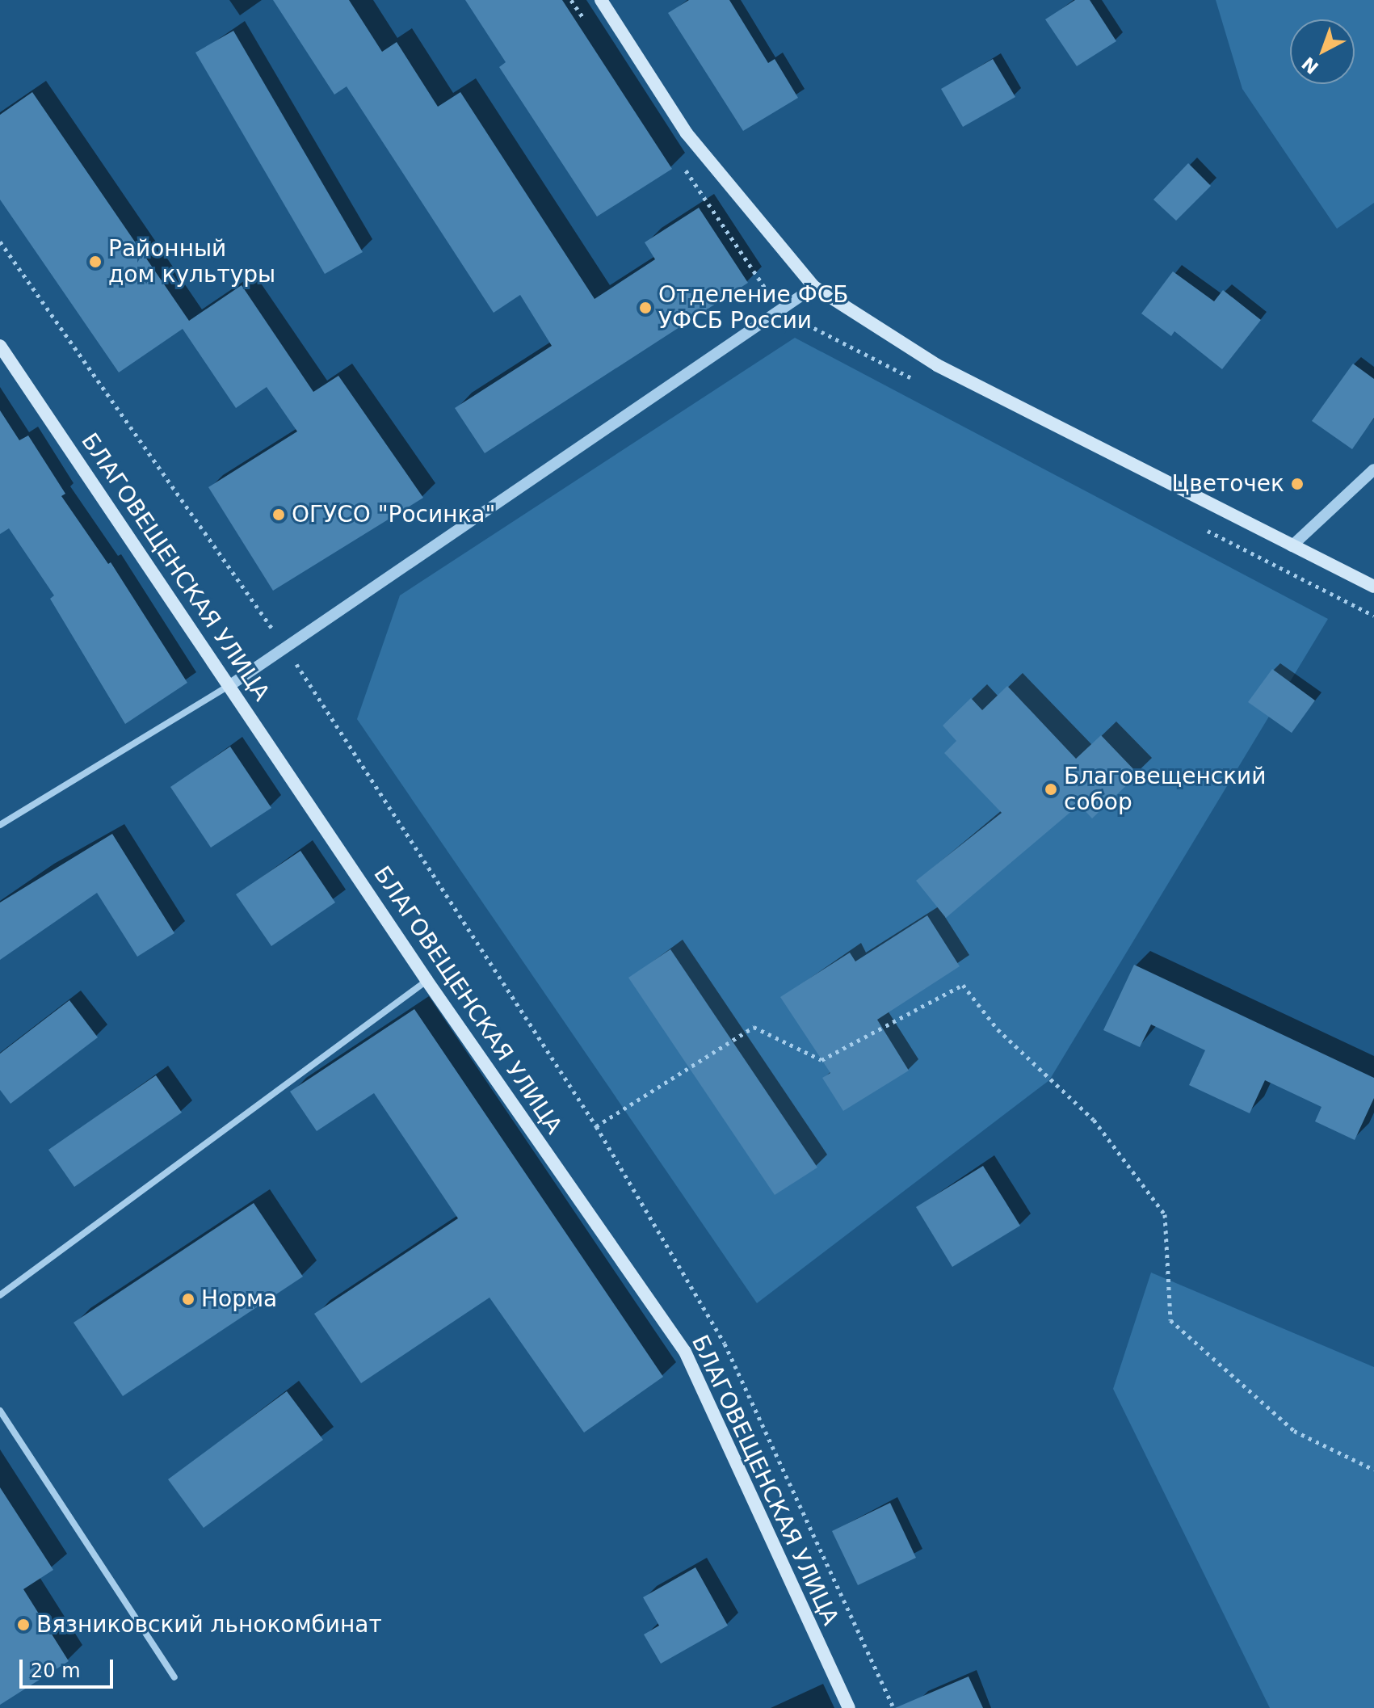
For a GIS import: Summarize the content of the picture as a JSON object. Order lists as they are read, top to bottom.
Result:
{
  "streets": {
    "main road": ["БЛАГОВЕЩЕНСКАЯ УЛИЦА"]
  },
  "places": [
    "Районный дом культуры",
    "Отделение ФСБ УФСБ России",
    "Цветочек",
    "ОГУСО \"Росинка\"",
    "Благовещенский собор",
    "Норма",
    "Вязниковский льнокомбинат"
  ],
  "scale_bar": "20 m",
  "north": "bottom left"
}
